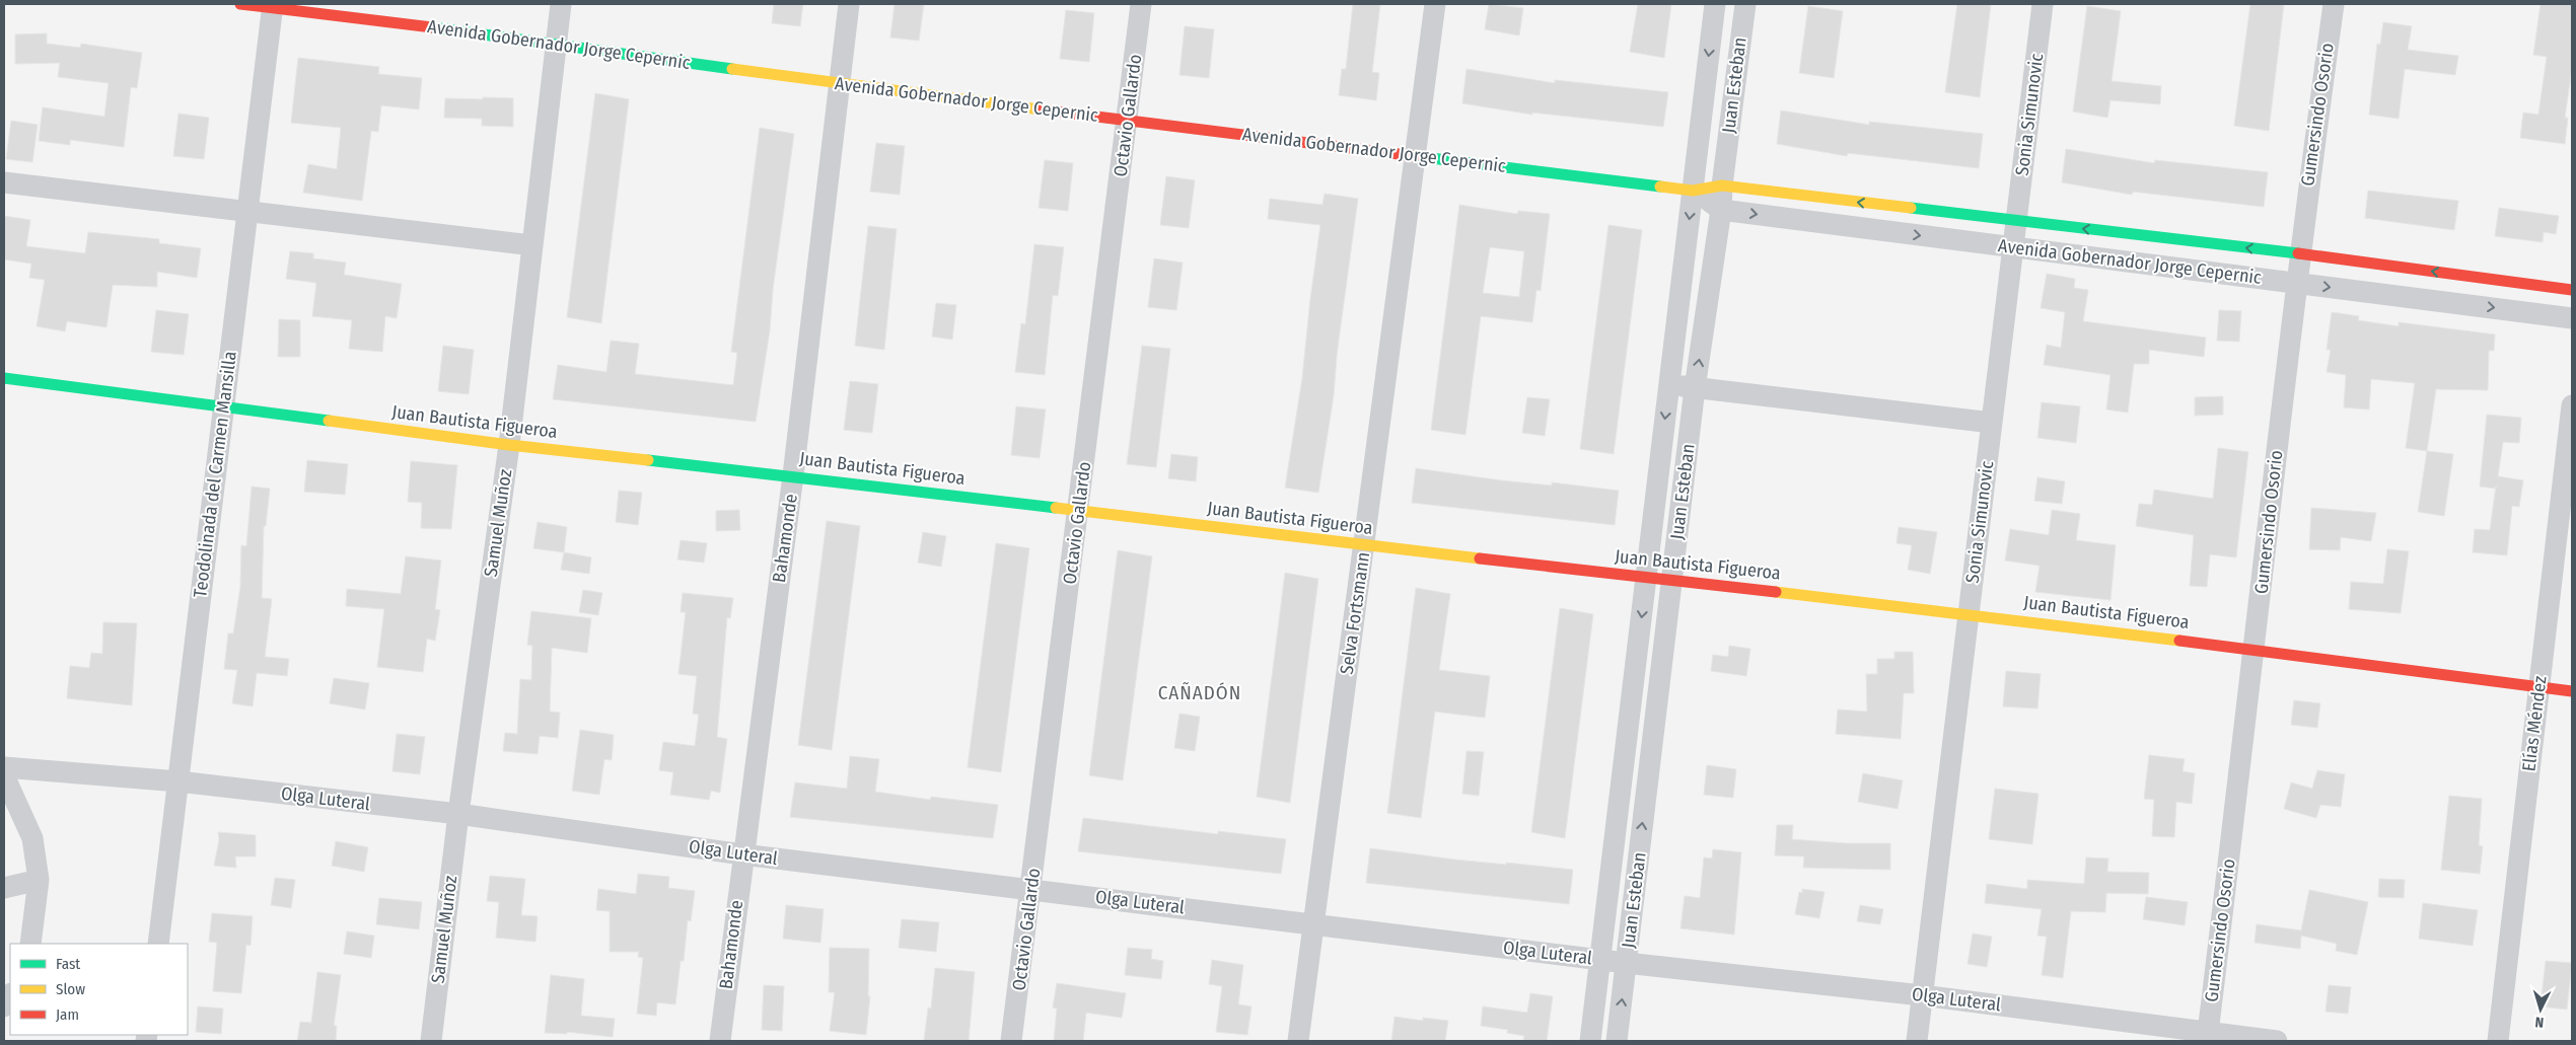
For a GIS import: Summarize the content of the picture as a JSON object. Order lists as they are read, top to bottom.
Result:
{
  "streets": {
    "street": [
      "Avenida Gobernador Jorge Cepernic",
      "Juan Esteban",
      "Sonia Simunovic",
      "Gumersindo Osorio",
      "Octavio Gallardo",
      "Juan Bautista Figueroa",
      "Teodolinada del Carmen Mansilla",
      "Samuel Muñoz",
      "Bahamonde",
      "Selva Fortsmann",
      "Elías Méndez",
      "Olga Luteral"
    ]
  },
  "crossings": [
    ["Avenida Gobernador Jorge Cepernic", "Juan Esteban"],
    ["Avenida Gobernador Jorge Cepernic", "Sonia Simunovic"],
    ["Avenida Gobernador Jorge Cepernic", "Gumersindo Osorio"],
    ["Avenida Gobernador Jorge Cepernic", "Octavio Gallardo"],
    ["Avenida Gobernador Jorge Cepernic", "Teodolinada del Carmen Mansilla"],
    ["Avenida Gobernador Jorge Cepernic", "Samuel Muñoz"],
    ["Avenida Gobernador Jorge Cepernic", "Bahamonde"],
    ["Avenida Gobernador Jorge Cepernic", "Selva Fortsmann"],
    ["Juan Esteban", "Juan Bautista Figueroa"],
    ["Juan Esteban", "Olga Luteral"],
    ["Sonia Simunovic", "Juan Bautista Figueroa"],
    ["Sonia Simunovic", "Olga Luteral"],
    ["Gumersindo Osorio", "Juan Bautista Figueroa"],
    ["Gumersindo Osorio", "Olga Luteral"],
    ["Octavio Gallardo", "Juan Bautista Figueroa"],
    ["Octavio Gallardo", "Olga Luteral"],
    ["Juan Bautista Figueroa", "Teodolinada del Carmen Mansilla"],
    ["Juan Bautista Figueroa", "Samuel Muñoz"],
    ["Juan Bautista Figueroa", "Bahamonde"],
    ["Juan Bautista Figueroa", "Selva Fortsmann"],
    ["Juan Bautista Figueroa", "Elías Méndez"],
    ["Teodolinada del Carmen Mansilla", "Olga Luteral"],
    ["Samuel Muñoz", "Olga Luteral"],
    ["Bahamonde", "Olga Luteral"],
    ["Selva Fortsmann", "Olga Luteral"]
  ],
  "districts": ["CAÑADÓN"],
  "legend": ["Fast", "Slow", "Jam"],
  "north": "bottom"
}
